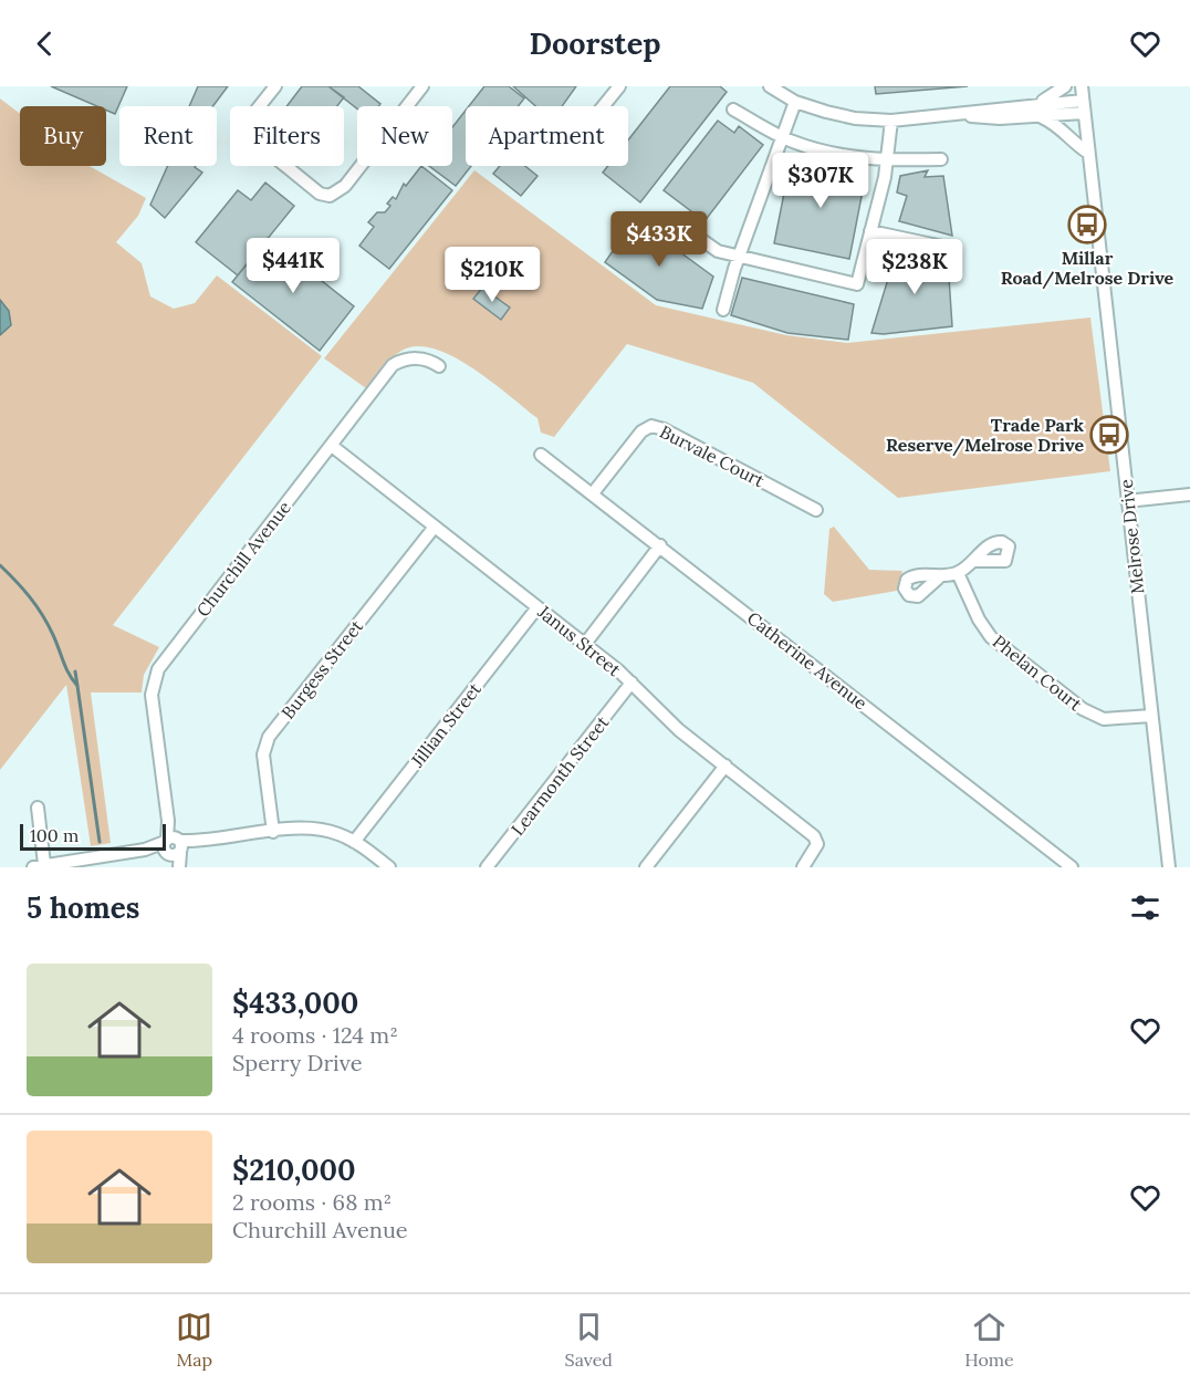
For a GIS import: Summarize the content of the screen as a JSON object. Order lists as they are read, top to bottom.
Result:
{
  "streets": {
    "street": [
      "Burvale Court",
      "Melrose Drive",
      "Churchill Avenue",
      "Janus Street",
      "Catherine Avenue",
      "Burgess Street",
      "Phelan Court",
      "Jillian Street",
      "Learmonth Street"
    ]
  },
  "crossings": [
    ["Burvale Court", "Catherine Avenue"],
    ["Melrose Drive", "Phelan Court"],
    ["Churchill Avenue", "Janus Street"],
    ["Janus Street", "Burgess Street"],
    ["Janus Street", "Jillian Street"],
    ["Janus Street", "Learmonth Street"]
  ],
  "places": {
    "bus stop": ["Millar Road/Melrose Drive", "Trade Park Reserve/Melrose Drive"]
  },
  "scale_bar": "100 m",
  "page": {
    "header": "Doorstep",
    "chip": [
      "Buy",
      "Rent",
      "Filters",
      "New",
      "Apartment"
    ],
    "price": [
      "$307K",
      "$433K",
      "$441K",
      "$238K",
      "$210K"
    ],
    "scale": "100 m",
    "heading": "5 homes",
    "list": [
      {
        "name": "$433,000",
        "note": "4 rooms · 124 m² · Sperry Drive"
      },
      {
        "name": "$210,000",
        "note": "2 rooms · 68 m² · Churchill Avenue"
      }
    ],
    "tabs": ["Map", "Saved", "Home"]
  }
}
